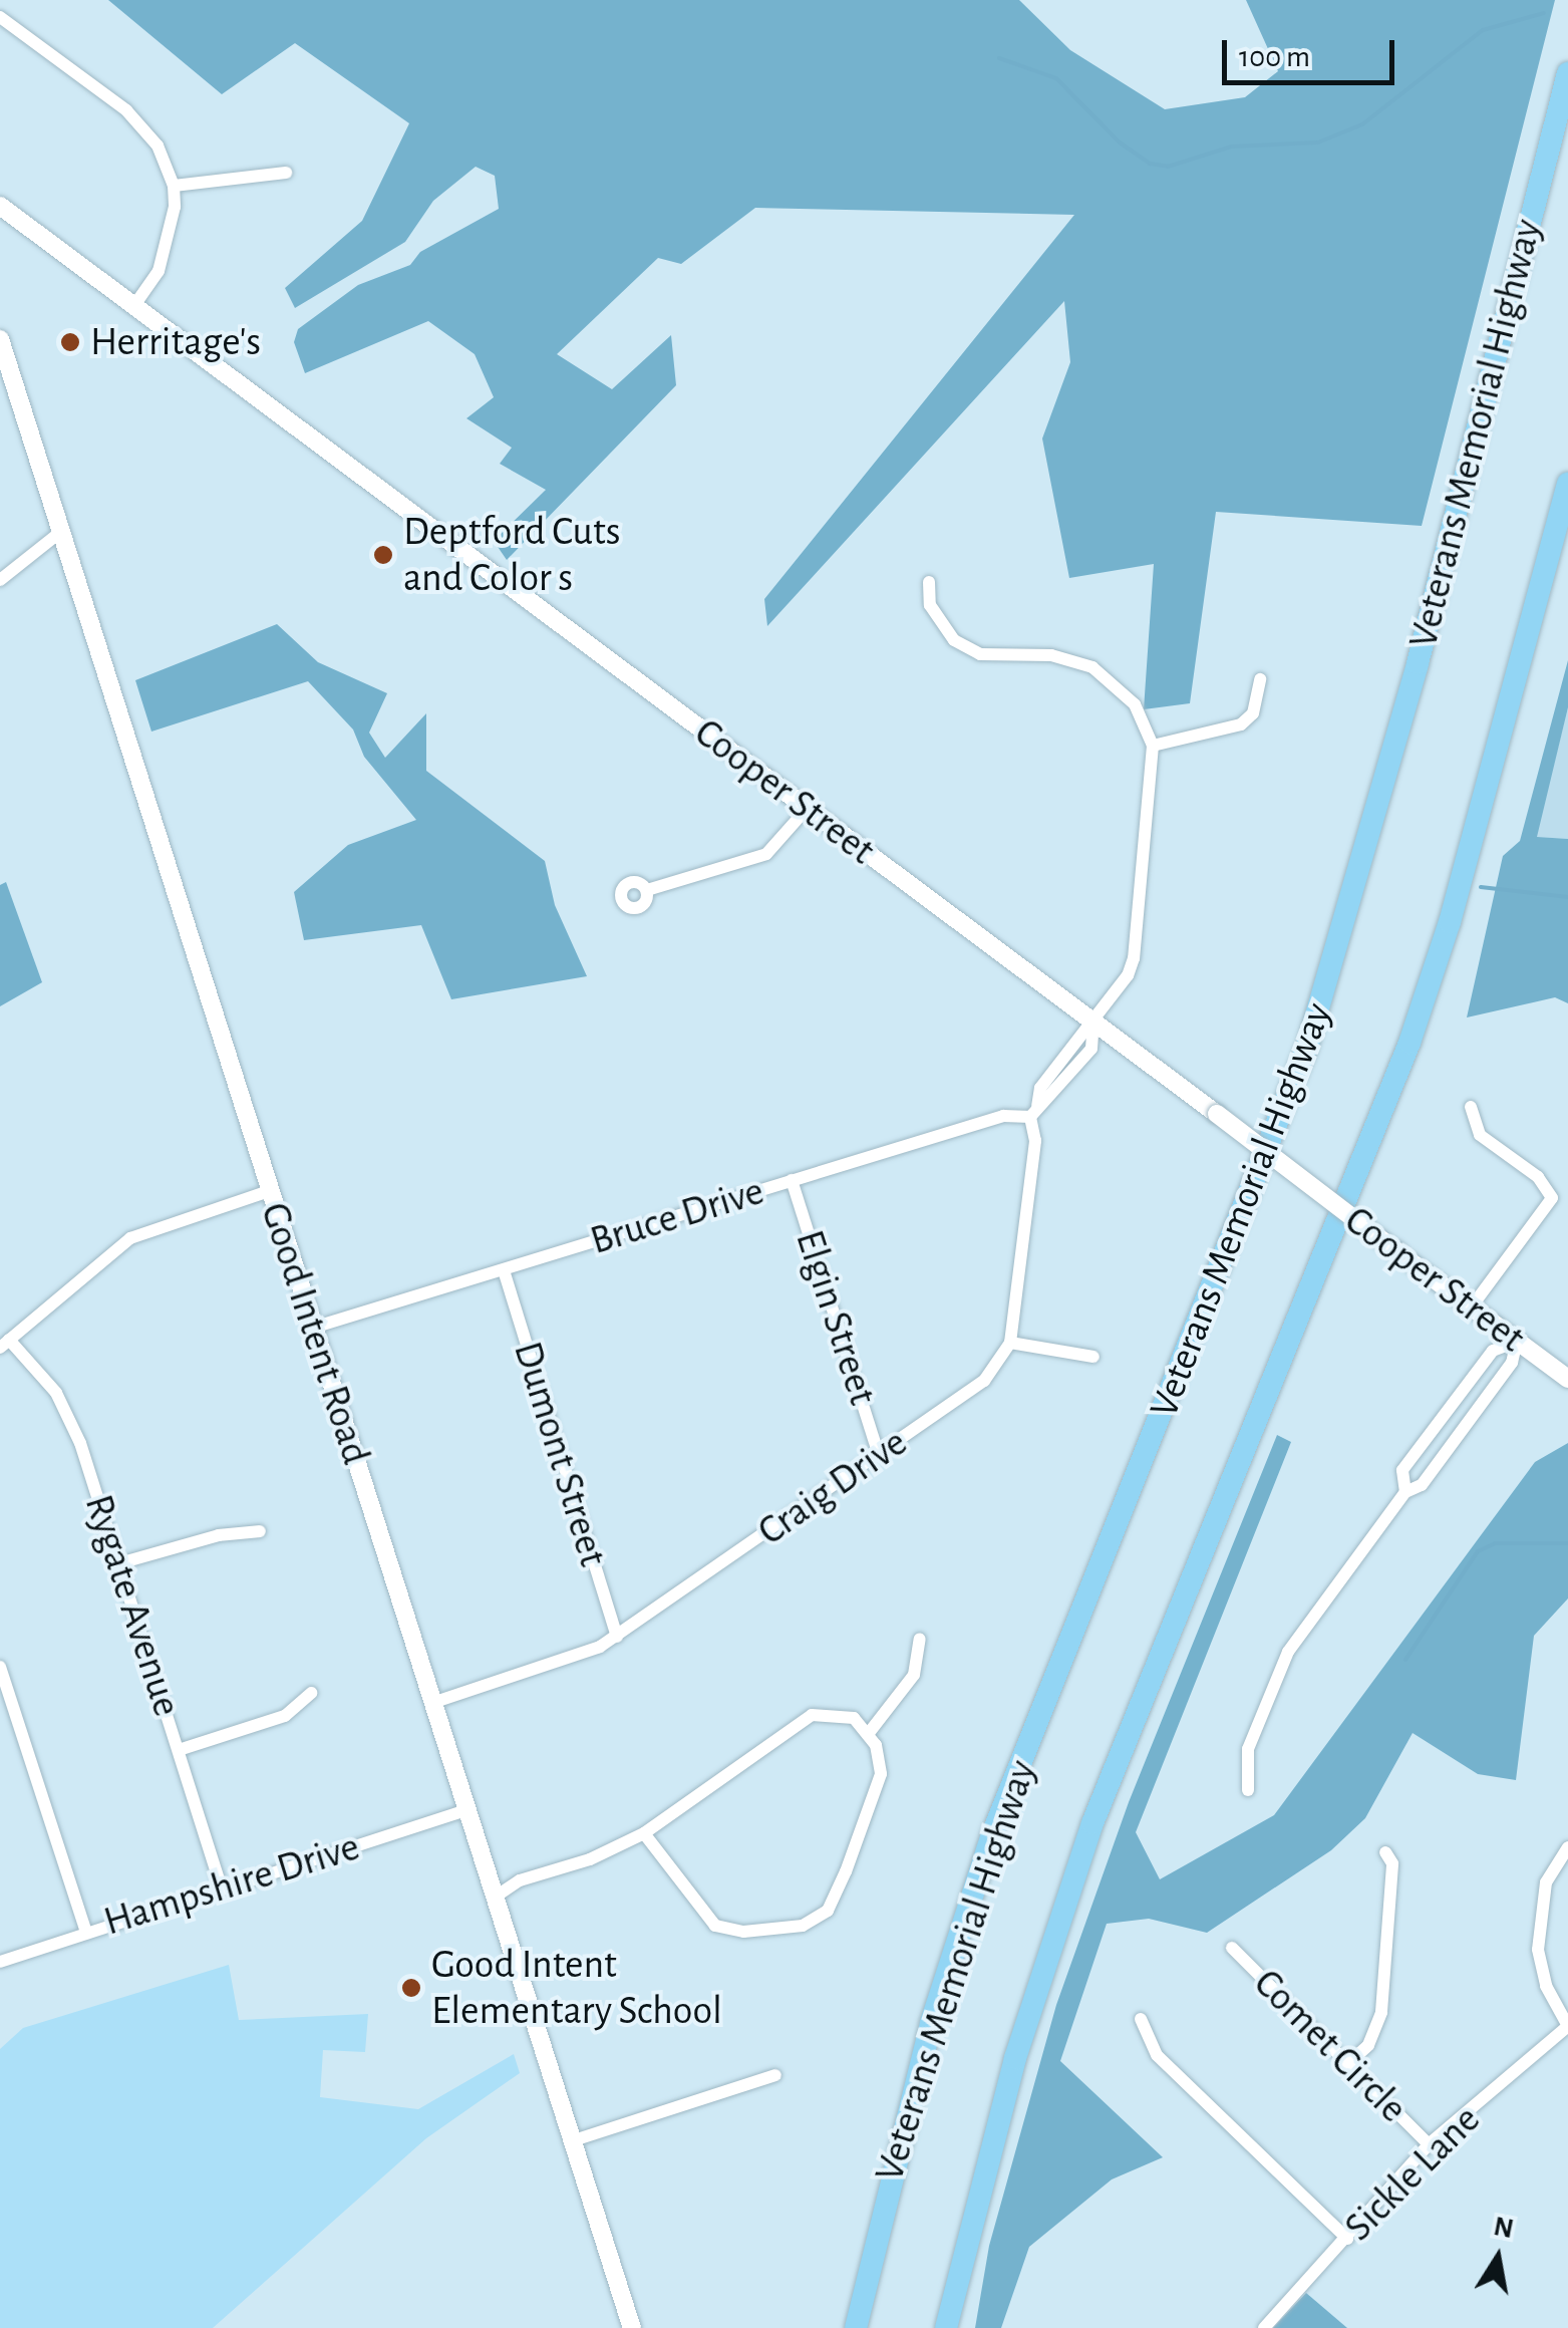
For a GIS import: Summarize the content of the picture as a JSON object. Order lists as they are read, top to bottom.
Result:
{
  "streets": {
    "highway": ["Veterans Memorial Highway"],
    "main road": ["Cooper Street", "Good Intent Road"],
    "street": [
      "Bruce Drive",
      "Elgin Street",
      "Dumont Street",
      "Craig Drive",
      "Rygate Avenue",
      "Hampshire Drive",
      "Comet Circle",
      "Sickle Lane"
    ]
  },
  "crossings": [
    ["Bruce Drive", "Elgin Street"],
    ["Bruce Drive", "Good Intent Road"],
    ["Bruce Drive", "Dumont Street"],
    ["Elgin Street", "Craig Drive"],
    ["Good Intent Road", "Craig Drive"],
    ["Good Intent Road", "Hampshire Drive"],
    ["Dumont Street", "Craig Drive"],
    ["Rygate Avenue", "Hampshire Drive"],
    ["Comet Circle", "Sickle Lane"]
  ],
  "places": ["Herritage's", "Deptford Cuts and Color s", "Good Intent Elementary School"],
  "scale_bar": "100 m",
  "north": "top"
}
